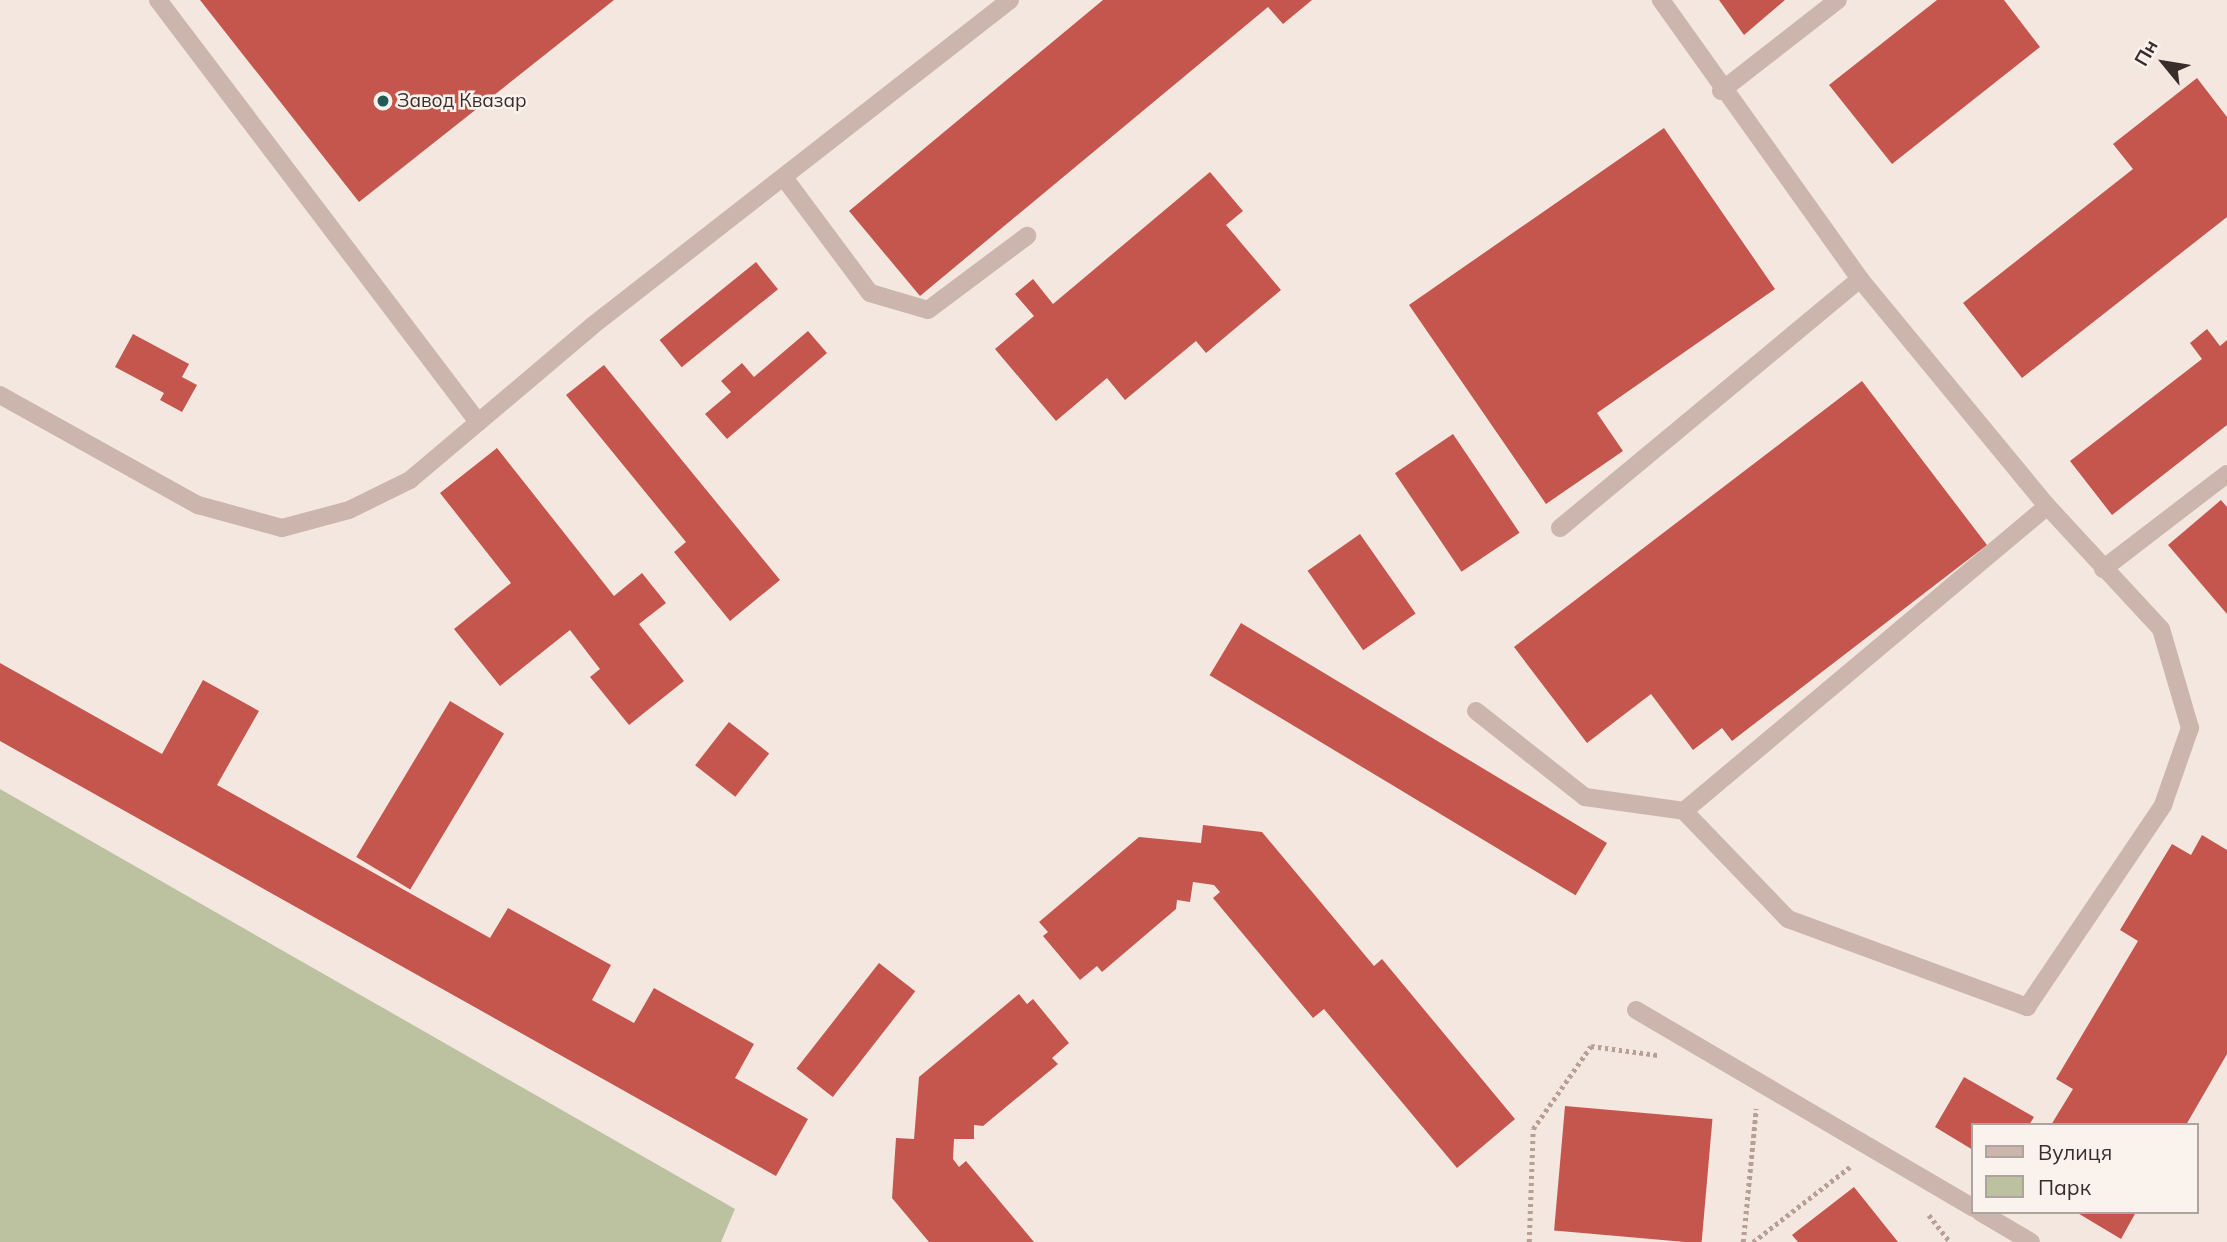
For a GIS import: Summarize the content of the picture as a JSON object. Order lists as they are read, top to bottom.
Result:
{
  "places": ["Завод Квазар"],
  "legend": ["Вулиця", "Парк"],
  "north": "top left"
}
